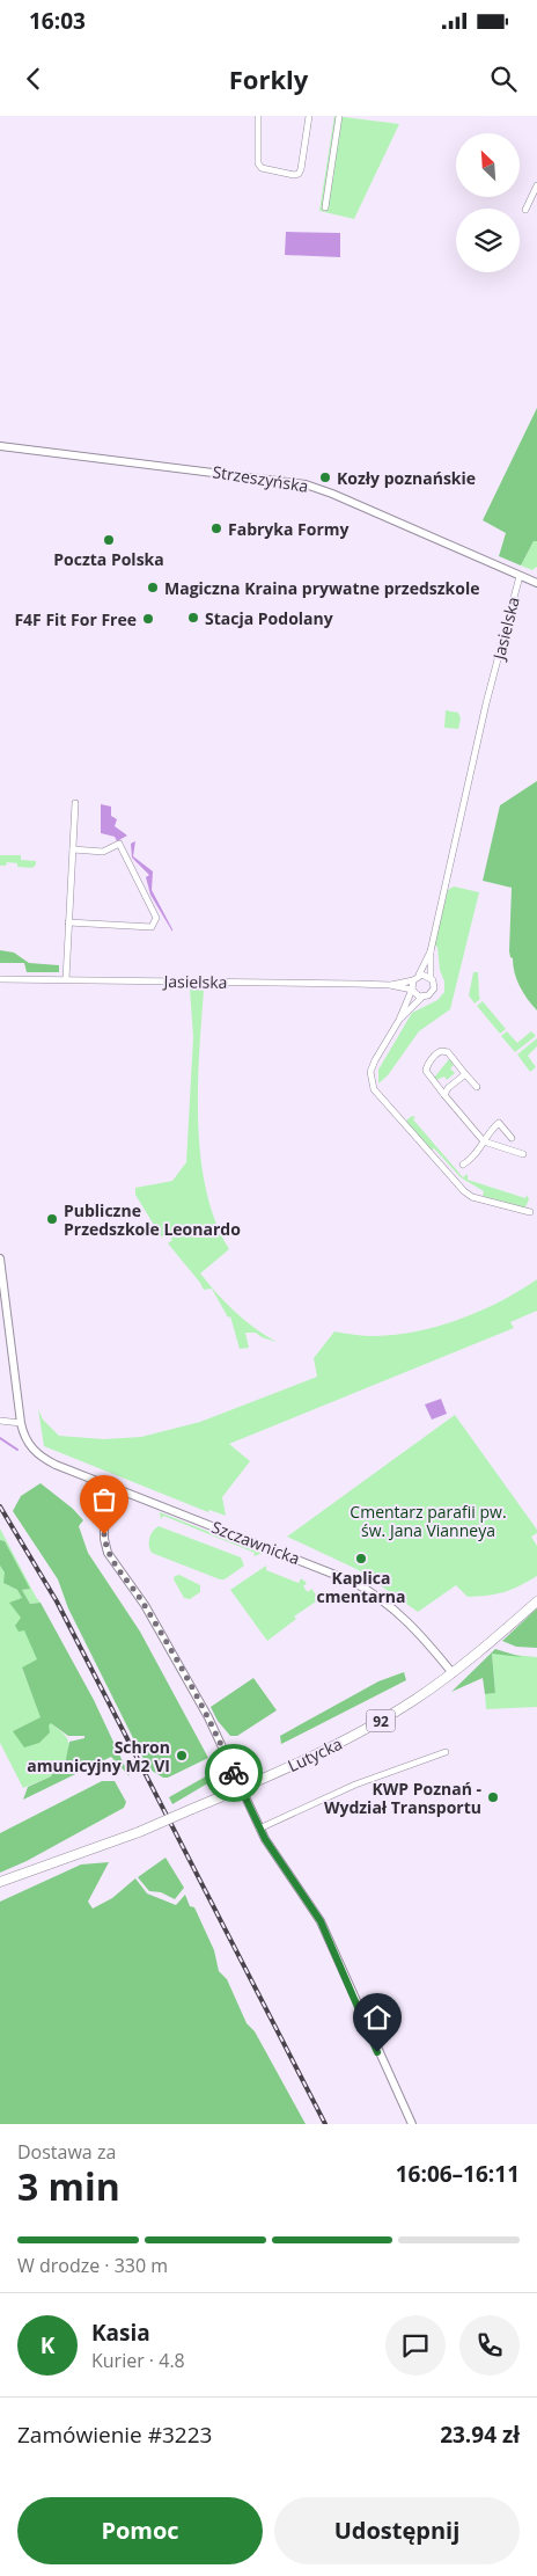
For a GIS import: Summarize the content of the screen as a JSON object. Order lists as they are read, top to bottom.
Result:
{
  "streets": {
    "main road": ["92", "Lutycka"],
    "street": ["Strzeszyńska", "Jasielska", "Szczawnicka"]
  },
  "crossings": [
    ["Strzeszyńska", "Jasielska"],
    ["Szczawnicka", "Lutycka"]
  ],
  "parks": ["Cmentarz parafii pw. św. Jana Vianneya"],
  "places": [
    "Kozły poznańskie",
    "Fabryka Formy",
    "Poczta Polska",
    "Magiczna Kraina prywatne przedszkole",
    "Stacja Podolany",
    "F4F Fit For Free",
    "Publiczne Przedszkole Leonardo",
    "Kaplica cmentarna",
    "Schron amunicyjny M2 VI",
    "KWP Poznań - Wydział Transportu"
  ],
  "north": "top left",
  "page": {
    "status": "16:03",
    "header": "Forkly",
    "heading": ["3 min", "Dostawa za", "16:06–16:11"],
    "panel": [
      "Kasia",
      "Kurier · 4.8",
      "Zamówienie #3223",
      "23.94 zł"
    ],
    "bar": "W drodze · 330 m",
    "round": "K",
    "buttons": ["Pomoc", "Udostępnij"]
  }
}
